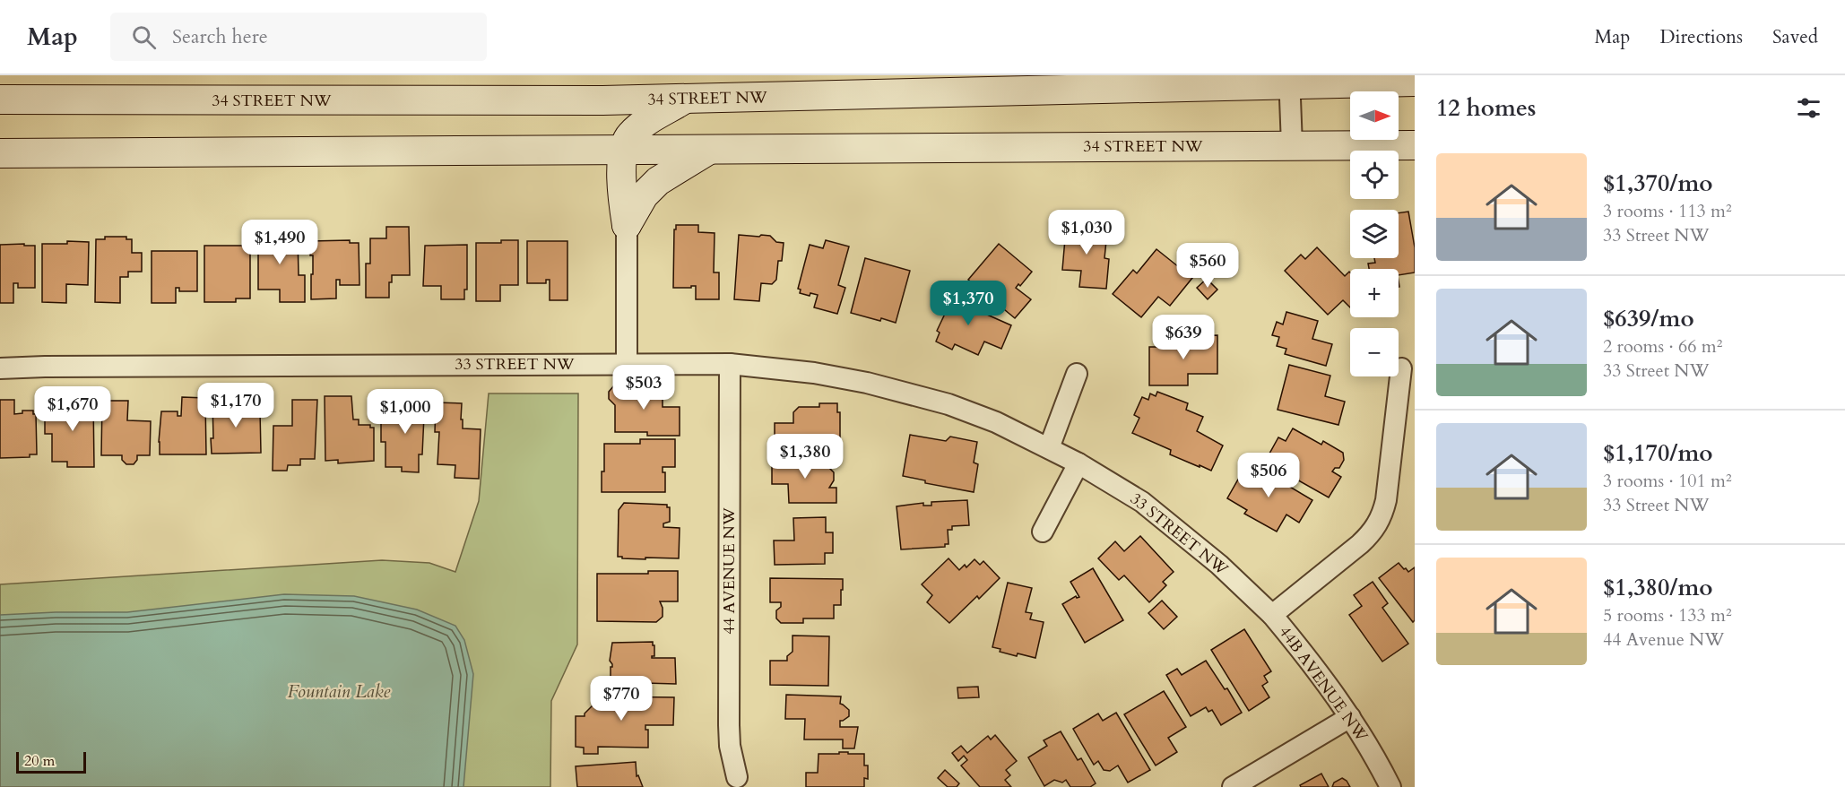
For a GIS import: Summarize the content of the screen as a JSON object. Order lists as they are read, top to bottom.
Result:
{
  "streets": {
    "main road": ["34 STREET NW"],
    "street": ["33 STREET NW", "44 AVENUE NW", "44B AVENUE NW"]
  },
  "crossings": [
    ["33 STREET NW", "44 AVENUE NW"],
    ["33 STREET NW", "44B AVENUE NW"]
  ],
  "water": ["Fountain Lake"],
  "scale_bar": "20 m",
  "north": "right",
  "page": {
    "header": "Map",
    "search": "Search here",
    "nav": ["Map", "Directions", "Saved"],
    "heading": "12 homes",
    "map_buttons": ["+", "−"],
    "list": [
      {
        "name": "$1,370/mo",
        "note": "3 rooms · 113 m² · 33 Street NW"
      },
      {
        "name": "$639/mo",
        "note": "2 rooms · 66 m² · 33 Street NW"
      },
      {
        "name": "$1,170/mo",
        "note": "3 rooms · 101 m² · 33 Street NW"
      },
      {
        "name": "$1,380/mo",
        "note": "5 rooms · 133 m² · 44 Avenue NW"
      }
    ],
    "price": [
      "$1,030",
      "$1,490",
      "$560",
      "$1,370",
      "$639",
      "$503",
      "$1,170",
      "$1,670",
      "$1,000",
      "$1,380",
      "$506",
      "$770"
    ],
    "scale": "20 m"
  }
}
